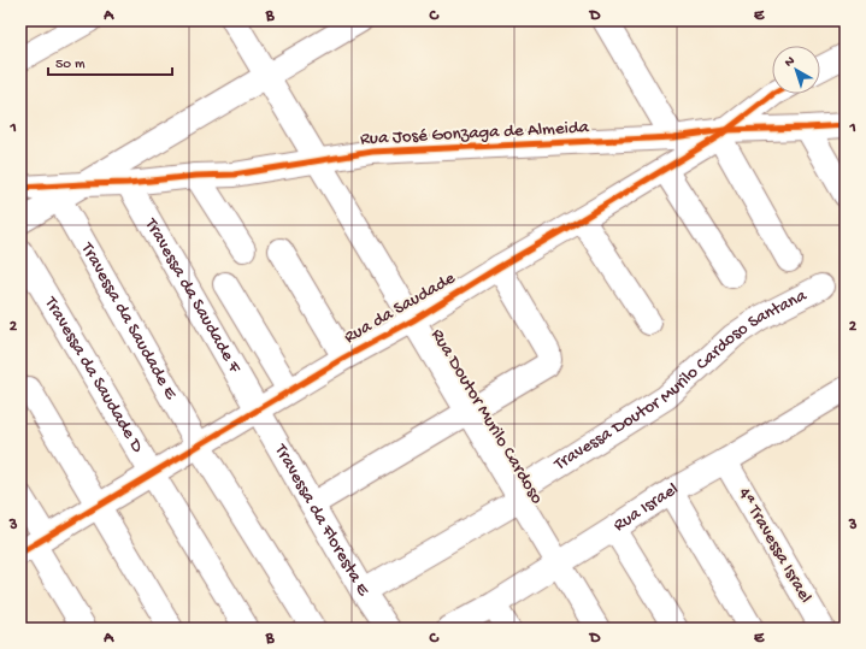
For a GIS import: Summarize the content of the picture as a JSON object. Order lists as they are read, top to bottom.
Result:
{
  "streets": {
    "street": [
      "Rua José Gonzaga de Almeida",
      "Travessa da Saudade F",
      "Rua da Saudade",
      "Travessa da Saudade E",
      "Travessa da Saudade D",
      "Travessa Doutor Murilo Cardoso Santana",
      "Rua Doutor Murilo Cardoso",
      "Rua Israel",
      "Travessa da Floresta E",
      "4ª Travessa Israel"
    ]
  },
  "crossings": [
    ["Rua José Gonzaga de Almeida", "Travessa da Saudade F"],
    ["Rua José Gonzaga de Almeida", "Rua da Saudade"],
    ["Rua José Gonzaga de Almeida", "Rua Doutor Murilo Cardoso"],
    ["Travessa da Saudade F", "Rua da Saudade"],
    ["Travessa da Saudade F", "Travessa da Floresta E"],
    ["Rua da Saudade", "Travessa da Saudade E"],
    ["Rua da Saudade", "Travessa da Saudade D"],
    ["Rua da Saudade", "Rua Doutor Murilo Cardoso"],
    ["Rua da Saudade", "Travessa da Floresta E"],
    ["Travessa Doutor Murilo Cardoso Santana", "Rua Doutor Murilo Cardoso"],
    ["Travessa Doutor Murilo Cardoso Santana", "Travessa da Floresta E"],
    ["Rua Doutor Murilo Cardoso", "Rua Israel"],
    ["Rua Israel", "4ª Travessa Israel"]
  ],
  "scale_bar": "50 m",
  "north": "top left",
  "grid": {
    "columns": [
      "A",
      "B",
      "C",
      "D",
      "E"
    ],
    "rows": ["1", "2", "3"]
  }
}
